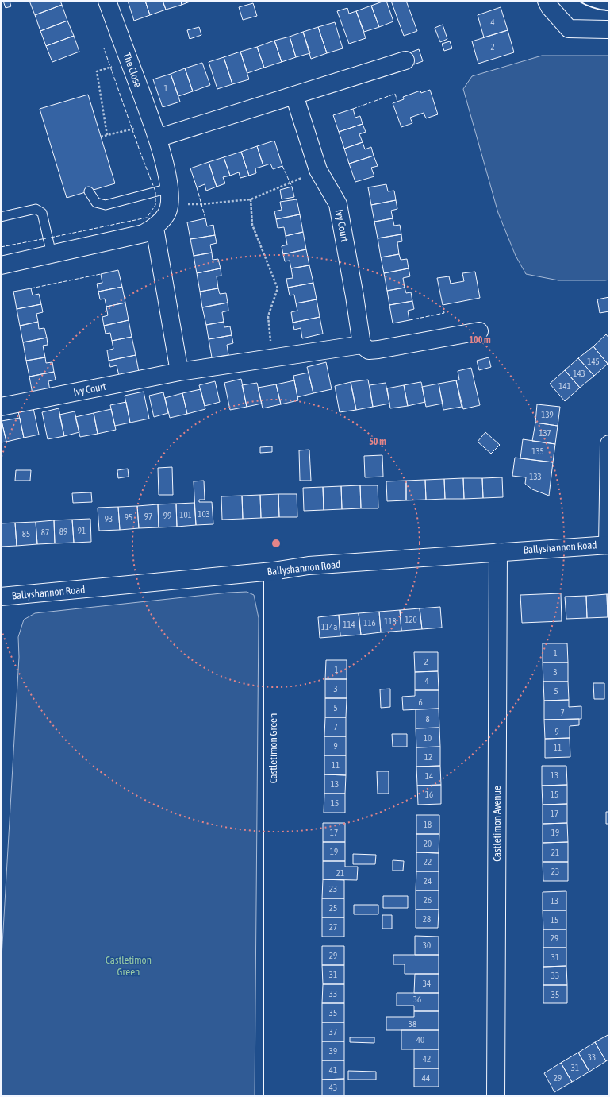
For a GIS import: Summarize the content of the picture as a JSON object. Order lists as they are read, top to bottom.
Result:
{
  "streets": {
    "street": [
      "The Close",
      "Ivy Court",
      "Ballyshannon Road",
      "Castletimon Green",
      "Castletimon Avenue"
    ]
  },
  "crossings": [
    ["Ballyshannon Road", "Castletimon Green"],
    ["Ballyshannon Road", "Castletimon Avenue"]
  ],
  "parks": ["Castletimon Green"],
  "house_numbers": [
    "4",
    "2",
    "1",
    "145",
    "143",
    "141",
    "139",
    "137",
    "135",
    "133",
    "103",
    "101",
    "99",
    "97",
    "95",
    "93",
    "91",
    "89",
    "87",
    "85",
    "120",
    "118",
    "116",
    "114",
    "114a",
    "1",
    "2",
    "1",
    "3",
    "4",
    "3",
    "5",
    "6",
    "5",
    "7",
    "8",
    "7",
    "9",
    "10",
    "9",
    "11",
    "12",
    "11",
    "13",
    "14",
    "13",
    "16",
    "15",
    "15",
    "17",
    "18",
    "17",
    "19",
    "20",
    "19",
    "21",
    "22",
    "23",
    "21",
    "24",
    "23",
    "26",
    "13",
    "25",
    "28",
    "15",
    "27",
    "29",
    "30",
    "29",
    "31",
    "31",
    "33",
    "34",
    "33",
    "35",
    "36",
    "35",
    "38",
    "37",
    "40",
    "39",
    "33",
    "42",
    "31",
    "41",
    "44",
    "29",
    "43"
  ],
  "rings": ["100 m", "50 m"]
}
